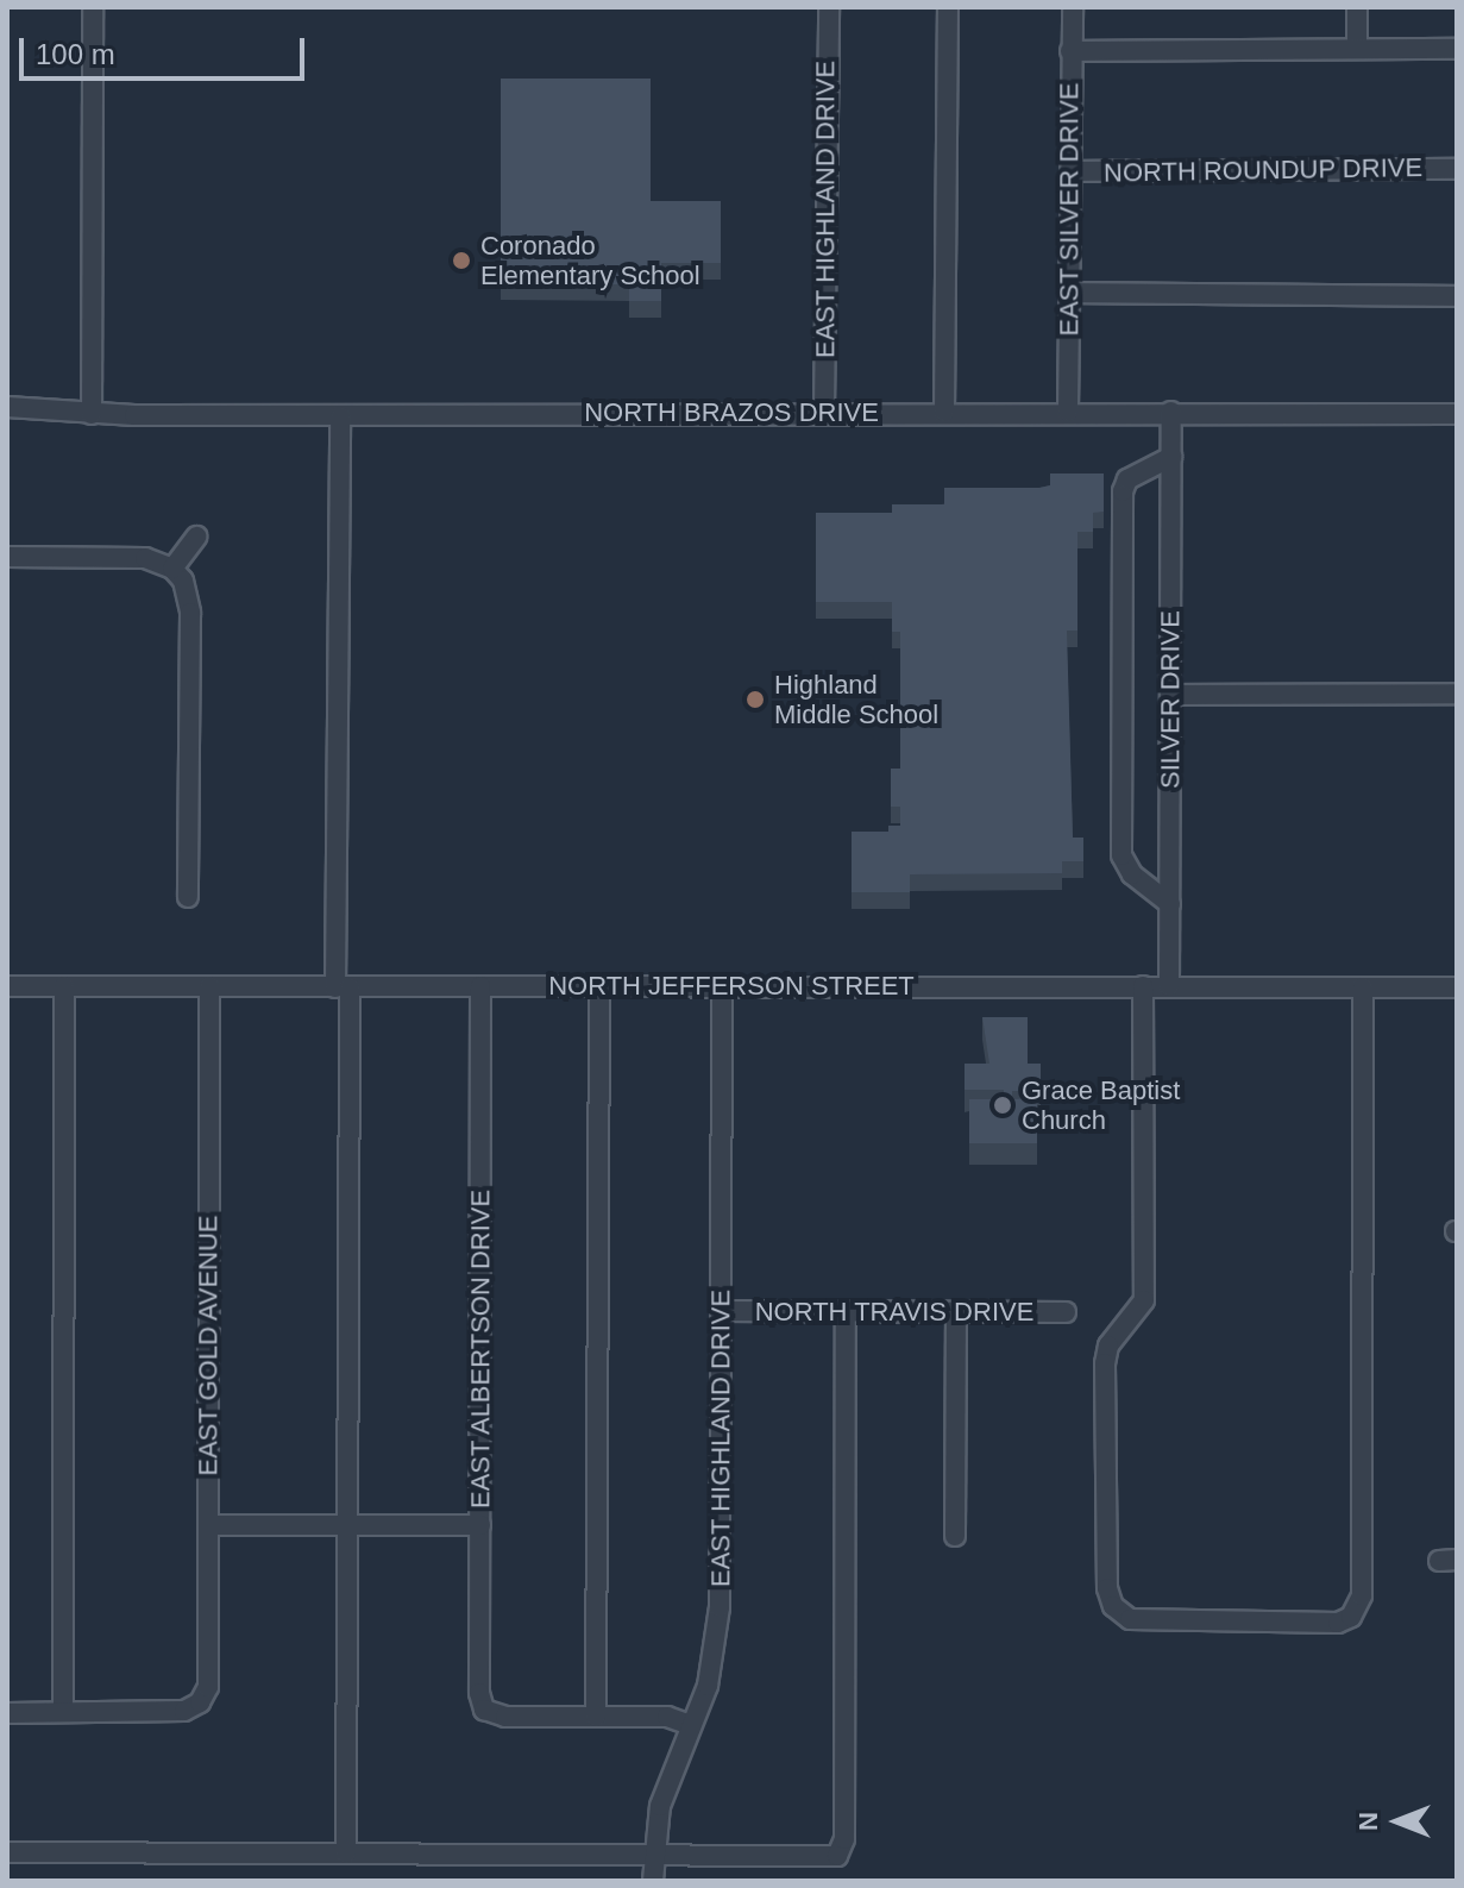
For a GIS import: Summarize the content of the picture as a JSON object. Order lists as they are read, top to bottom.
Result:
{
  "streets": {
    "street": [
      "NORTH ROUNDUP DRIVE",
      "EAST HIGHLAND DRIVE",
      "EAST SILVER DRIVE",
      "NORTH BRAZOS DRIVE",
      "SILVER DRIVE",
      "NORTH JEFFERSON STREET",
      "NORTH TRAVIS DRIVE",
      "EAST GOLD AVENUE",
      "EAST ALBERTSON DRIVE"
    ]
  },
  "crossings": [
    ["NORTH ROUNDUP DRIVE", "EAST SILVER DRIVE"],
    ["EAST HIGHLAND DRIVE", "NORTH BRAZOS DRIVE"],
    ["EAST HIGHLAND DRIVE", "NORTH JEFFERSON STREET"],
    ["EAST HIGHLAND DRIVE", "NORTH TRAVIS DRIVE"],
    ["EAST SILVER DRIVE", "NORTH BRAZOS DRIVE"],
    ["NORTH BRAZOS DRIVE", "SILVER DRIVE"],
    ["SILVER DRIVE", "NORTH JEFFERSON STREET"],
    ["NORTH JEFFERSON STREET", "EAST GOLD AVENUE"],
    ["NORTH JEFFERSON STREET", "EAST ALBERTSON DRIVE"]
  ],
  "places": ["Coronado Elementary School", "Highland Middle School", "Grace Baptist Church"],
  "scale_bar": "100 m",
  "north": "left"
}
